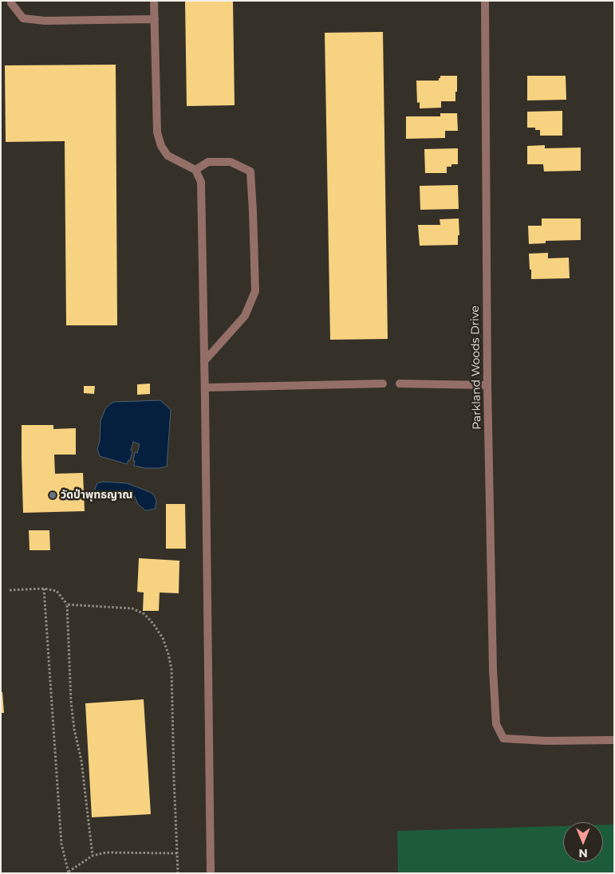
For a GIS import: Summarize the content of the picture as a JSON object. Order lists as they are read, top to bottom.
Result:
{
  "streets": {
    "street": ["Parkland Woods Drive"]
  },
  "places": ["วัดป่าพุทธญาณ"],
  "north": "bottom"
}
